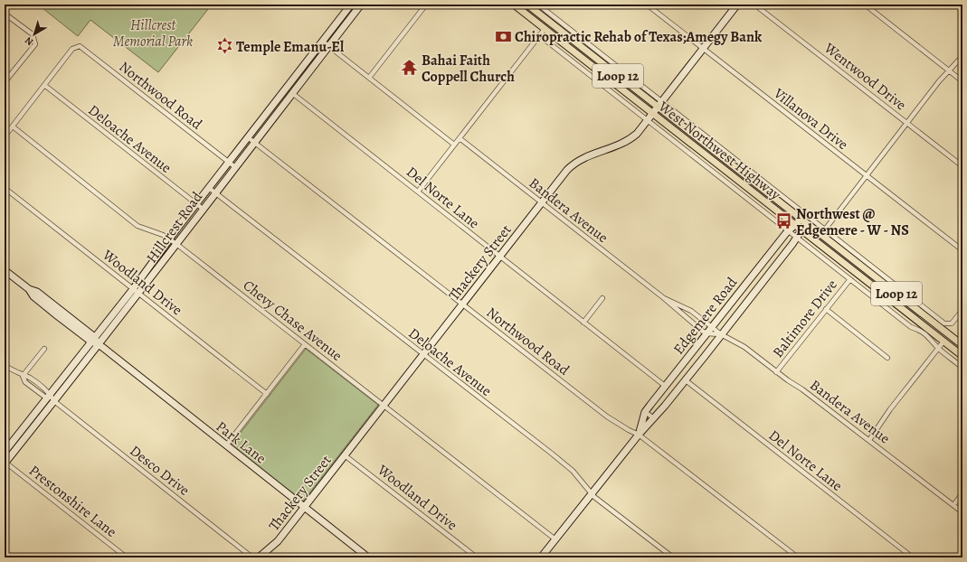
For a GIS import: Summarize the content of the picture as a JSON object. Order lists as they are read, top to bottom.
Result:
{
  "streets": {
    "main road": ["Loop 12", "West Northwest Highway"],
    "street": [
      "Wentwood Drive",
      "Northwood Road",
      "Villanova Drive",
      "Deloache Avenue",
      "Del Norte Lane",
      "Bandera Avenue",
      "Hillcrest Road",
      "Thackery Street",
      "Woodland Drive",
      "Edgemere Road",
      "Baltimore Drive",
      "Chevy Chase Avenue",
      "Park Lane",
      "Desco Drive",
      "Prestonshire Lane"
    ]
  },
  "crossings": [
    ["Northwood Road", "Deloache Avenue"],
    ["Northwood Road", "Hillcrest Road"],
    ["Northwood Road", "Thackery Street"],
    ["Northwood Road", "Edgemere Road"],
    ["Villanova Drive", "Thackery Street"],
    ["Deloache Avenue", "Hillcrest Road"],
    ["Deloache Avenue", "Thackery Street"],
    ["Deloache Avenue", "Edgemere Road"],
    ["West Northwest Highway", "Thackery Street"],
    ["West Northwest Highway", "Edgemere Road"],
    ["Del Norte Lane", "Hillcrest Road"],
    ["Del Norte Lane", "Thackery Street"],
    ["Del Norte Lane", "Edgemere Road"],
    ["Bandera Avenue", "Thackery Street"],
    ["Bandera Avenue", "Edgemere Road"],
    ["Bandera Avenue", "Baltimore Drive"],
    ["Hillcrest Road", "Woodland Drive"],
    ["Hillcrest Road", "Chevy Chase Avenue"],
    ["Hillcrest Road", "Park Lane"],
    ["Hillcrest Road", "Desco Drive"],
    ["Hillcrest Road", "Prestonshire Lane"],
    ["Thackery Street", "Woodland Drive"],
    ["Thackery Street", "Chevy Chase Avenue"],
    ["Thackery Street", "Park Lane"],
    ["Edgemere Road", "Chevy Chase Avenue"]
  ],
  "parks": ["Hillcrest Memorial Park"],
  "places": {
    "bank": ["Chiropractic Rehab of Texas;Amegy Bank"],
    "synagogue": ["Temple Emanu-El"],
    "temple": ["Bahai Faith Coppell Church"],
    "bus stop": ["Northwest @ Edgemere - W - NS"]
  },
  "north": "bottom left"
}
